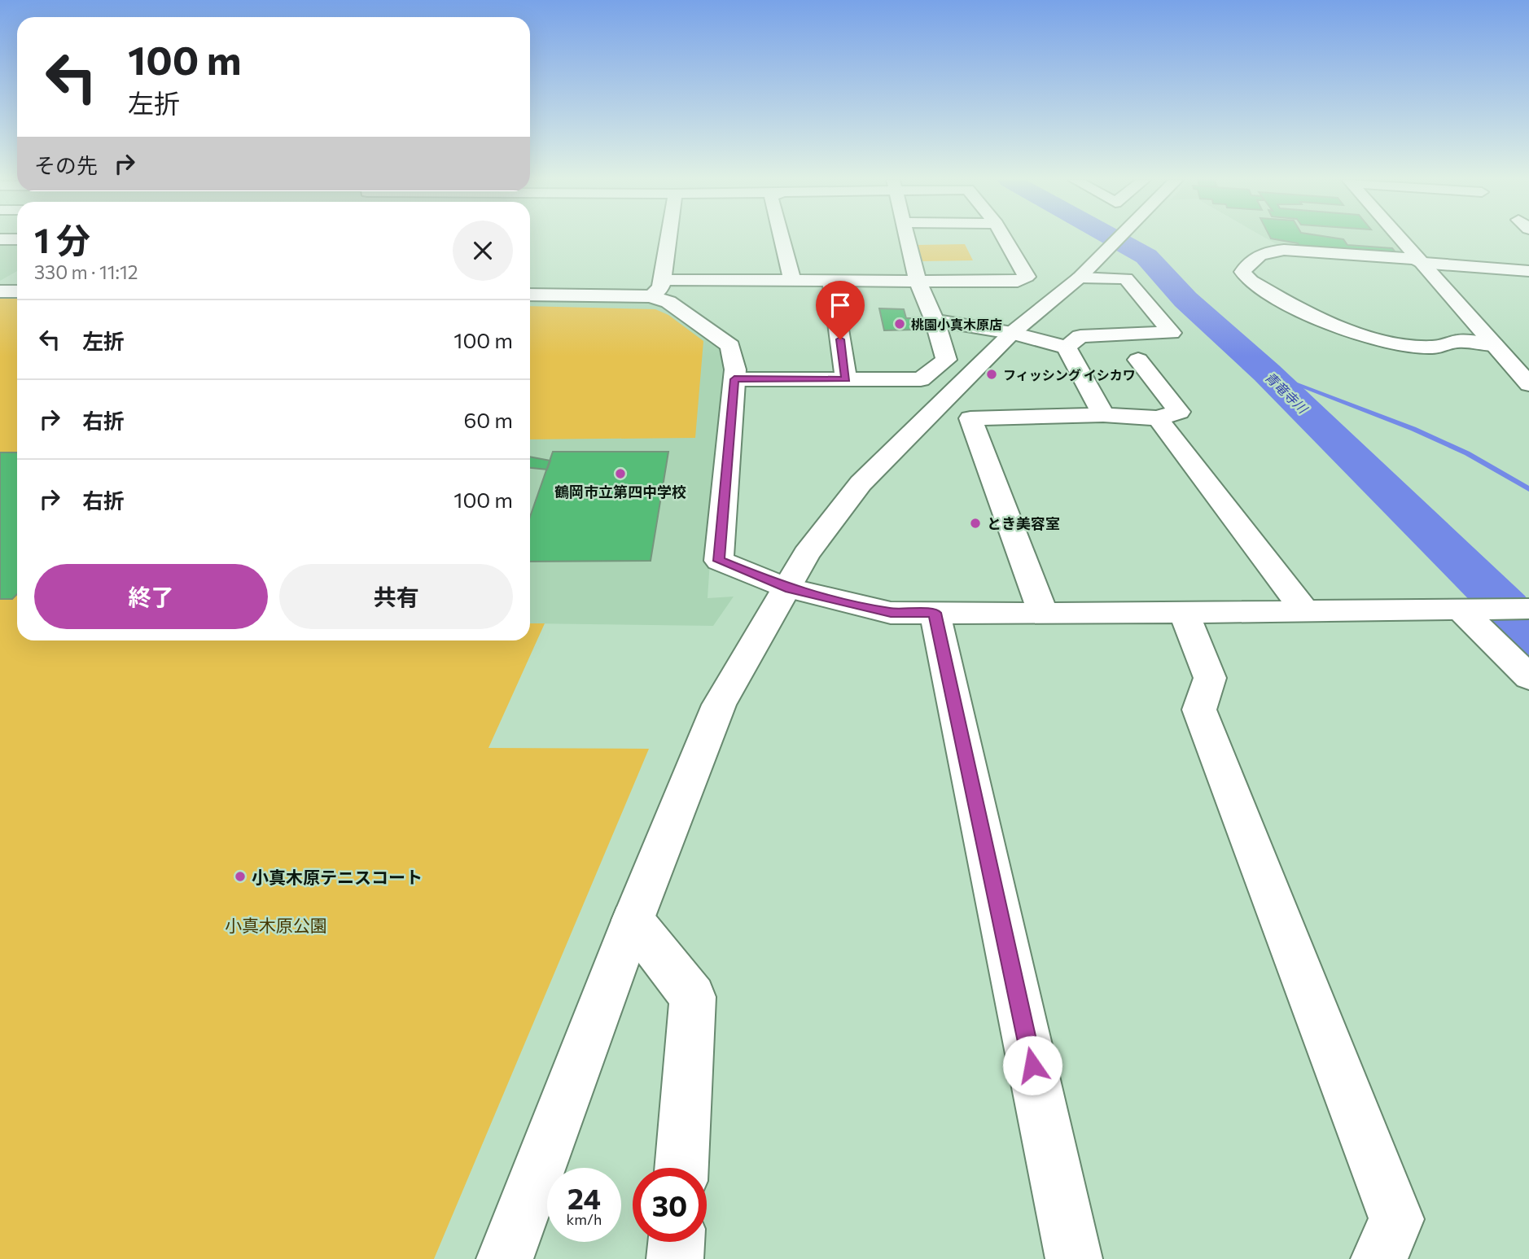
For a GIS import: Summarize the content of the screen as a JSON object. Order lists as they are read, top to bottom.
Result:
{
  "water": ["青竜寺川"],
  "parks": ["小真木原公園"],
  "places": [
    "桃園小真木原店",
    "フィッシング イシカワ",
    "鶴岡市立第四中学校",
    "とき美容室",
    "小真木原テニスコート"
  ],
  "page": {
    "turn": ["100 m", "左折"],
    "then": "その先",
    "heading": ["1 分", "330 m · 11:12"],
    "list": [
      {
        "name": "左折",
        "value": "100 m"
      },
      {
        "name": "右折",
        "value": "60 m"
      },
      {
        "name": "右折",
        "value": "100 m"
      }
    ],
    "buttons": ["終了", "共有"],
    "speed": "24 km/h",
    "limit": "30"
  }
}
